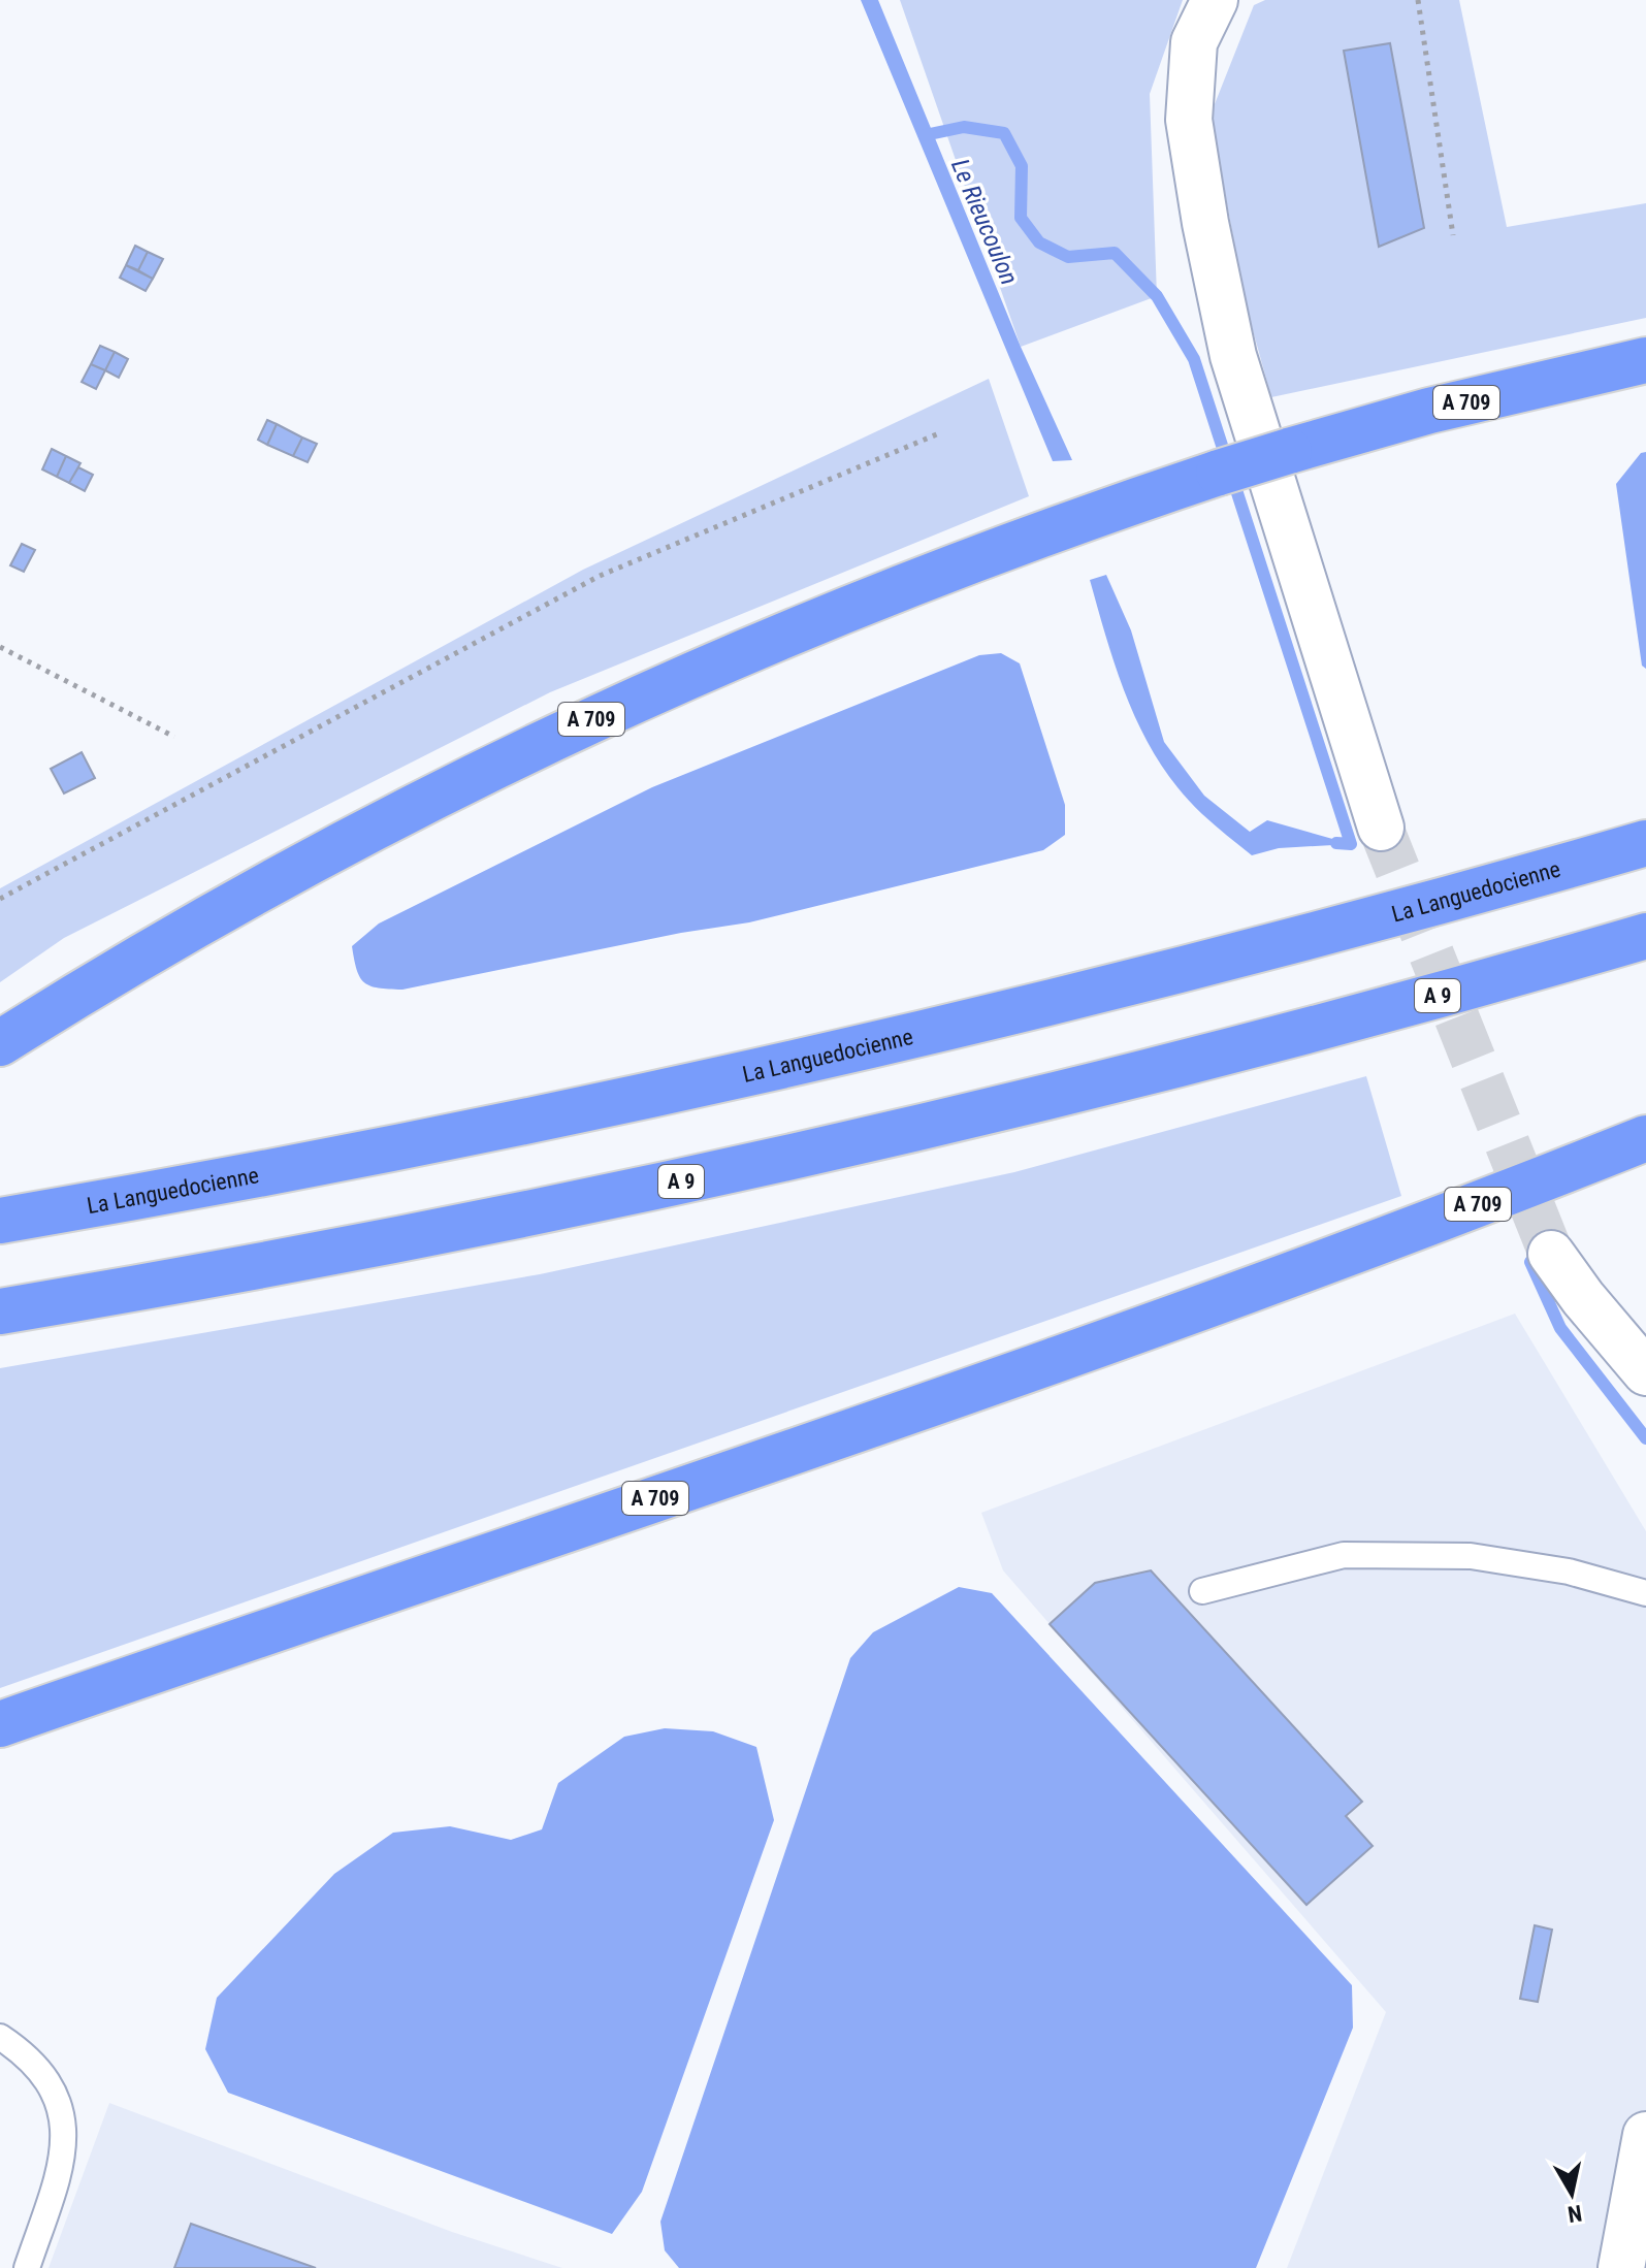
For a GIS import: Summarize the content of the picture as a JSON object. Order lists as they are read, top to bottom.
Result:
{
  "streets": {
    "highway": ["A 709", "La Languedocienne", "A 9"]
  },
  "water": ["Le Rieucoulon"],
  "north": "bottom"
}
